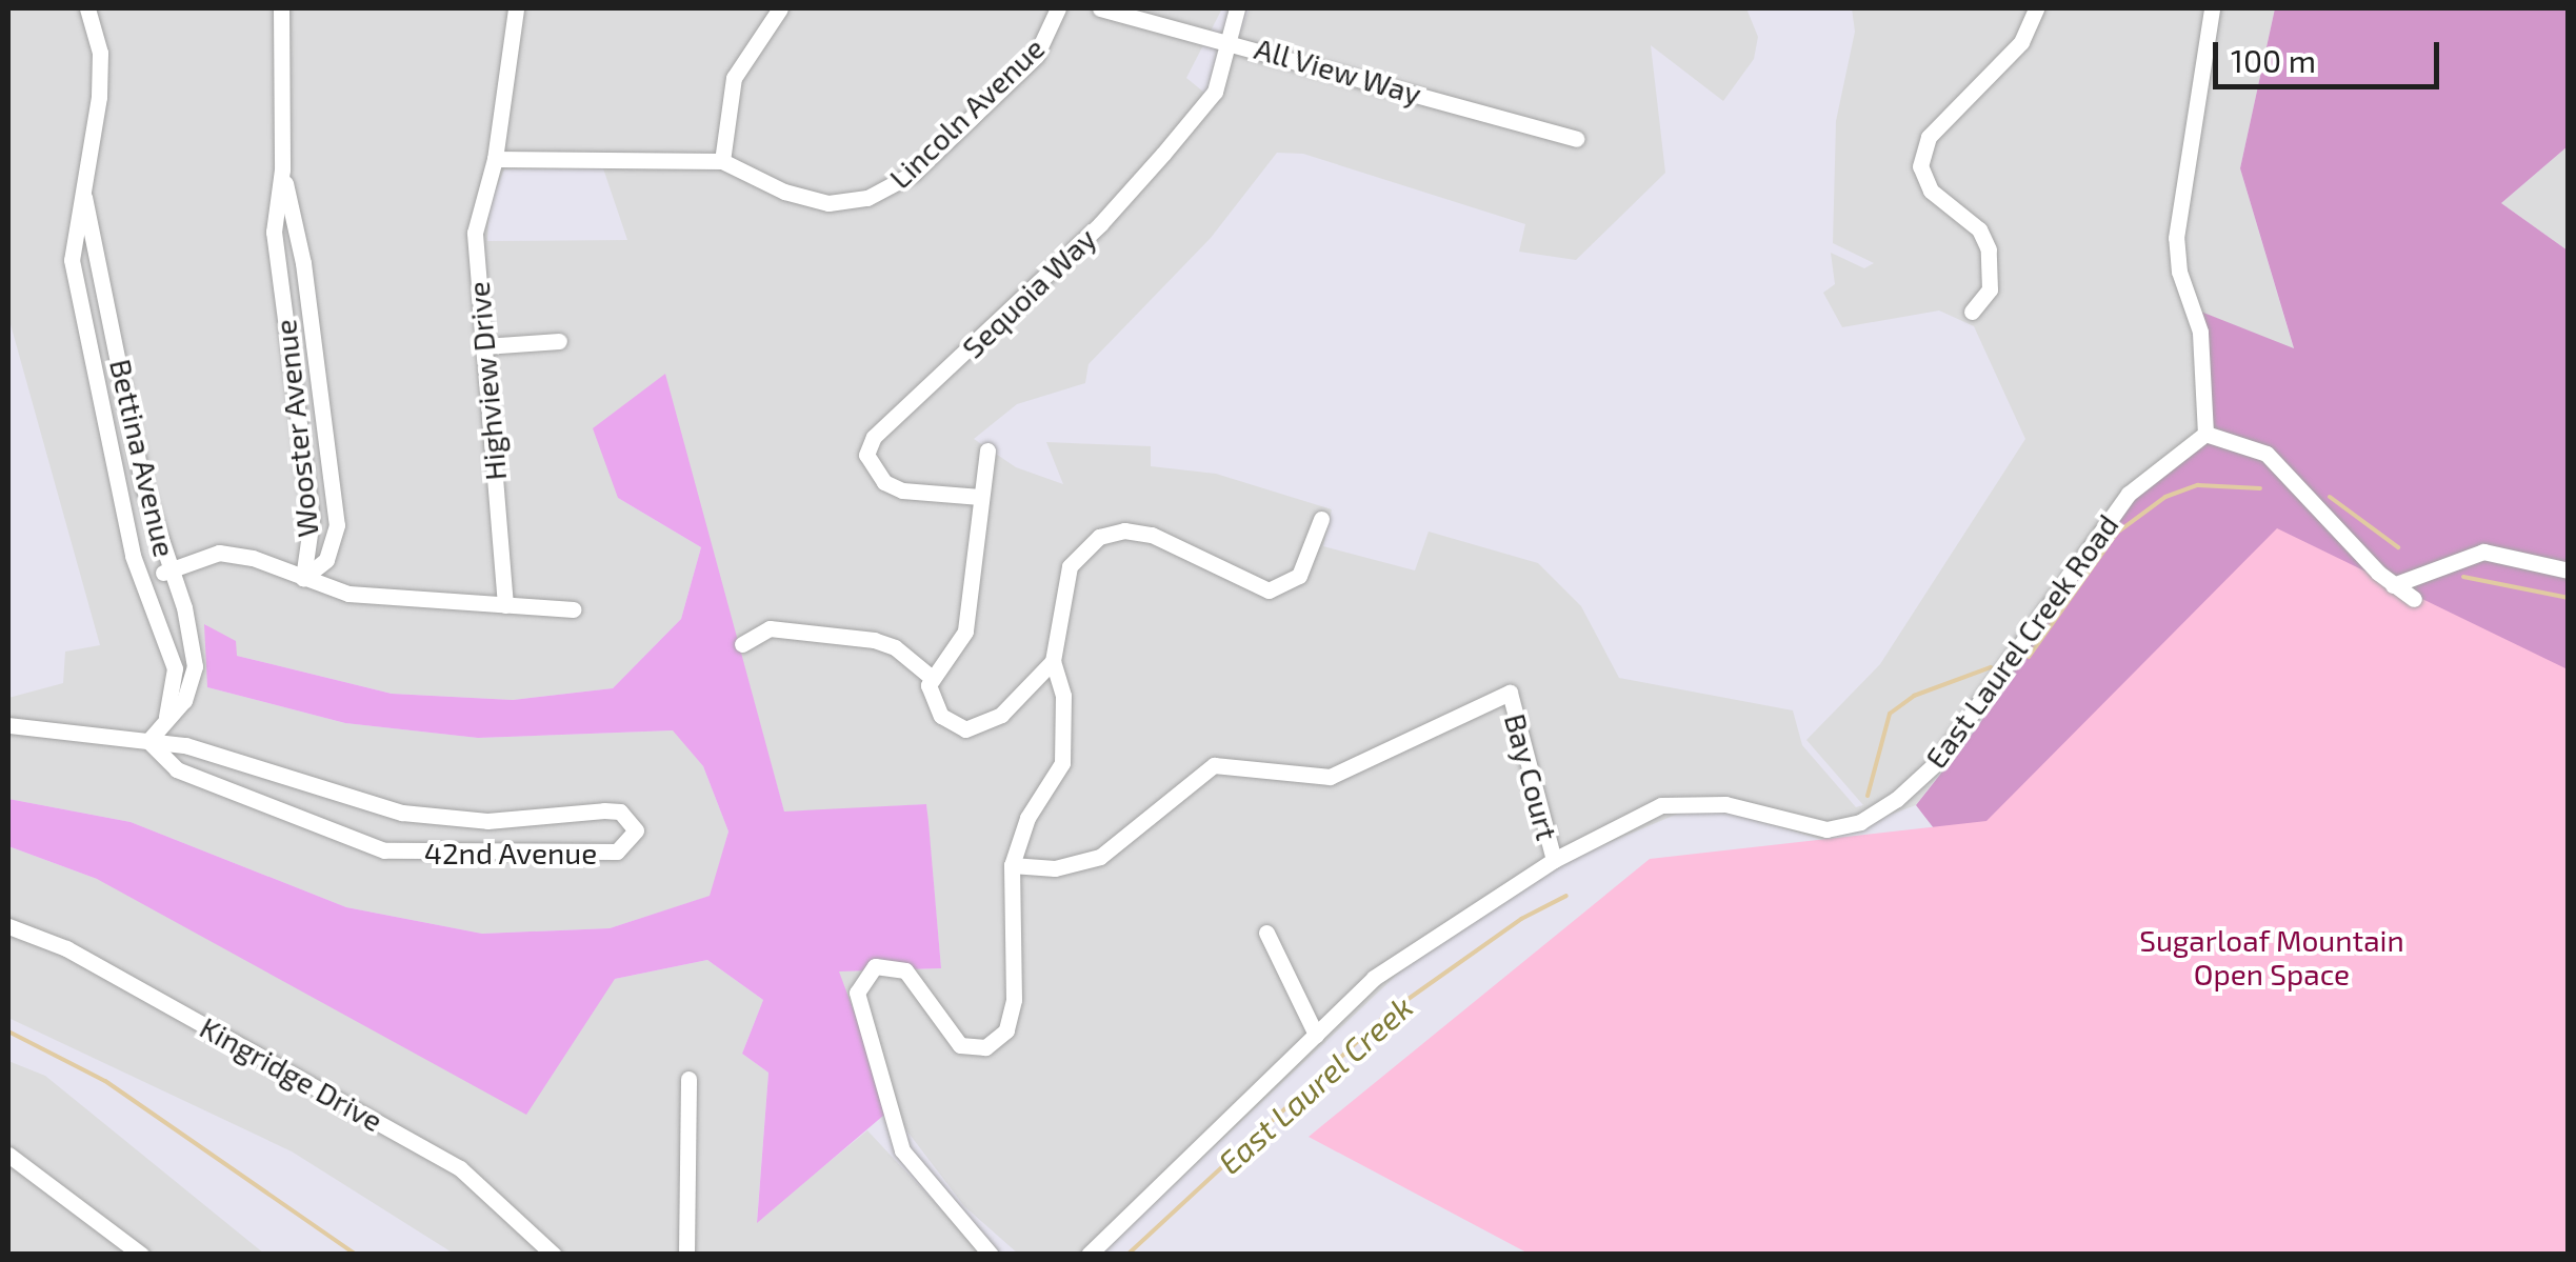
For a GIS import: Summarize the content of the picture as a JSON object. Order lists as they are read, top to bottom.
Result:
{
  "streets": {
    "street": [
      "All View Way",
      "Lincoln Avenue",
      "Sequoia Way",
      "Highview Drive",
      "Wooster Avenue",
      "Bettina Avenue",
      "East Laurel Creek Road",
      "Bay Court",
      "42nd Avenue",
      "Kingridge Drive"
    ]
  },
  "crossings": [
    ["All View Way", "Sequoia Way"],
    ["Lincoln Avenue", "Highview Drive"],
    ["Bettina Avenue", "42nd Avenue"],
    ["East Laurel Creek Road", "Bay Court"]
  ],
  "water": ["East Laurel Creek"],
  "parks": ["Sugarloaf Mountain Open Space"],
  "scale_bar": "100 m"
}
